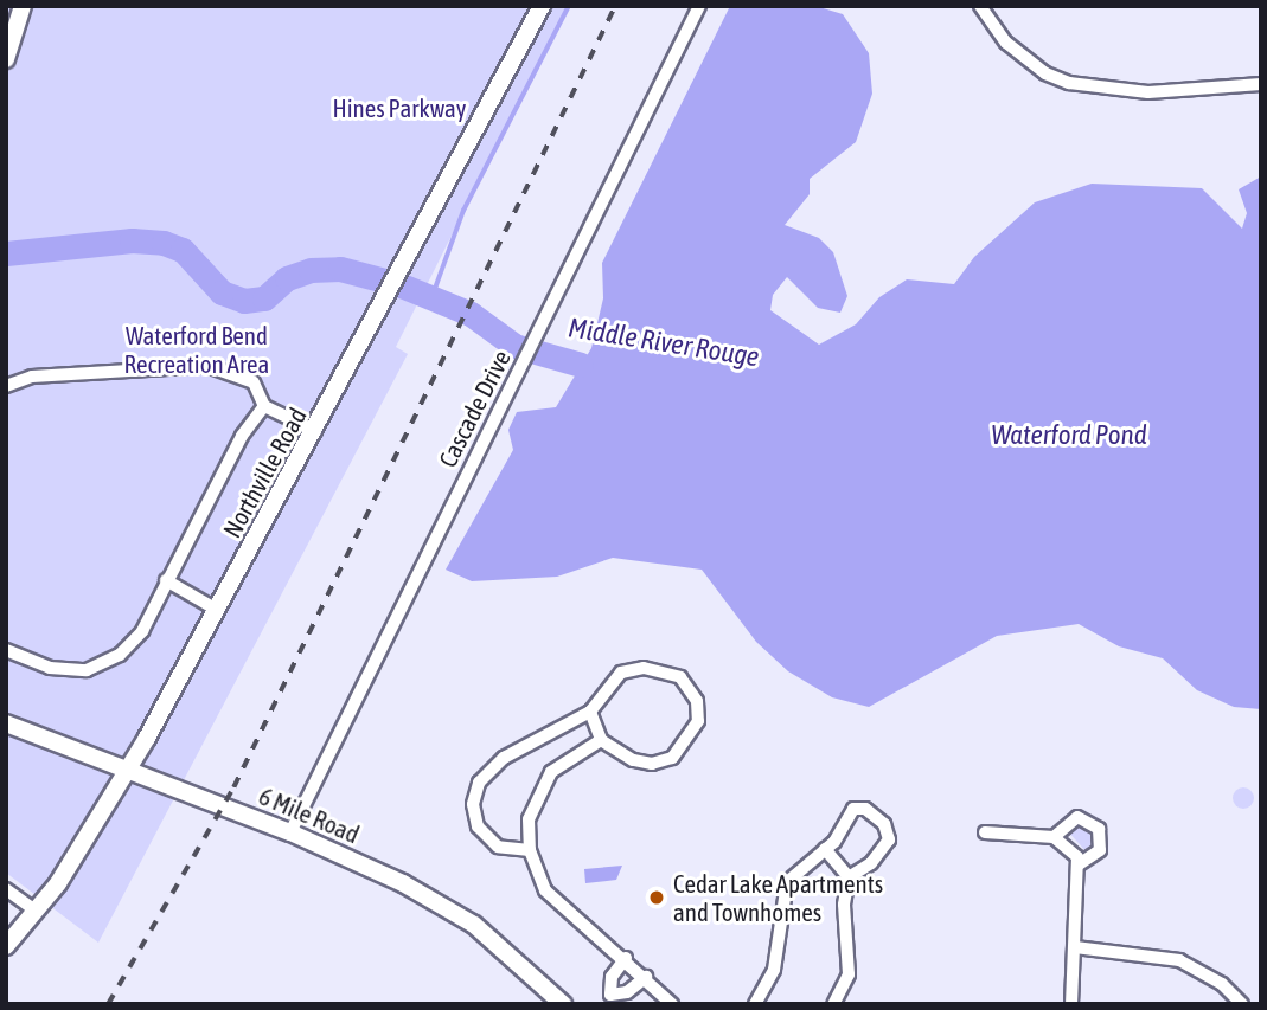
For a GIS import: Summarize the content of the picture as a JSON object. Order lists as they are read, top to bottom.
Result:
{
  "streets": {
    "street": ["Cascade Drive", "Northville Road", "6 Mile Road"]
  },
  "crossings": [
    ["Cascade Drive", "6 Mile Road"],
    ["Northville Road", "6 Mile Road"]
  ],
  "water": ["Middle River Rouge", "Waterford Pond"],
  "parks": ["Hines Parkway", "Waterford Bend Recreation Area"],
  "places": ["Cedar Lake Apartments and Townhomes"]
}
